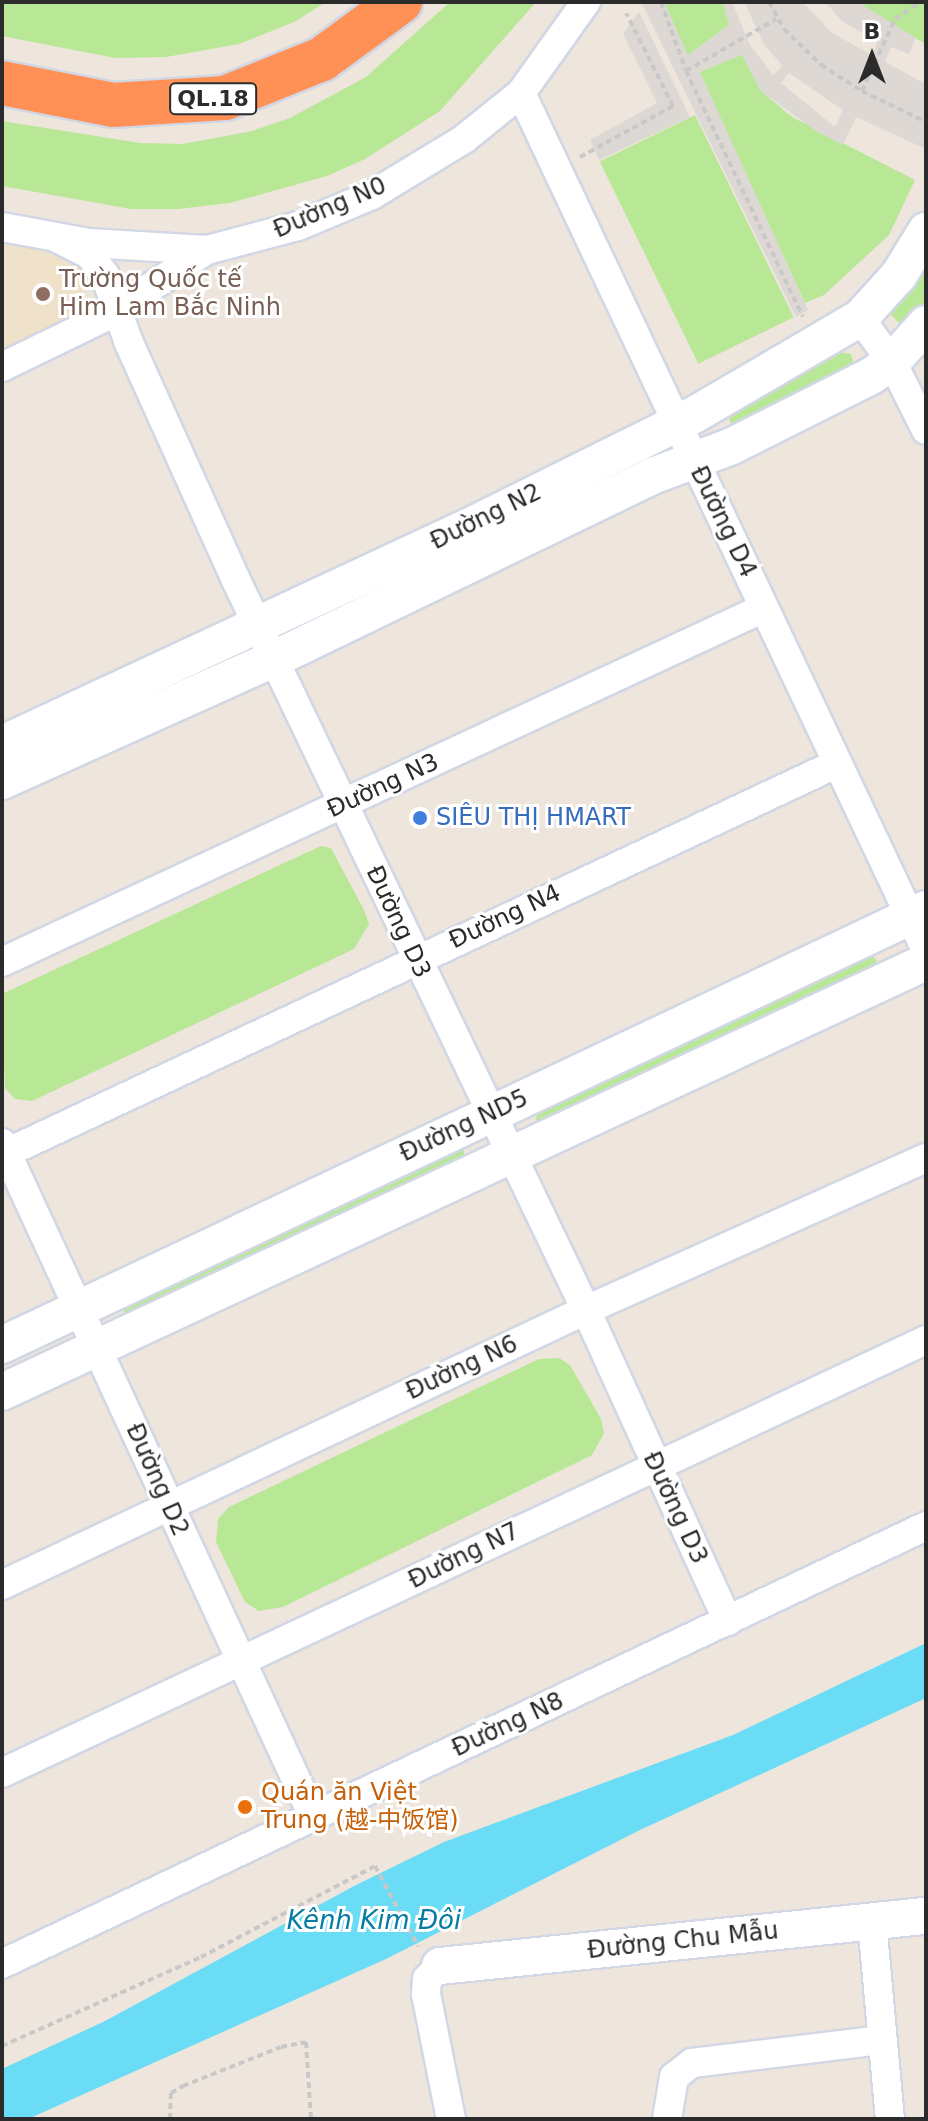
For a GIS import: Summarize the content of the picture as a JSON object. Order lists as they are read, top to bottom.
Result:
{
  "streets": {
    "highway": ["QL.18"],
    "street": [
      "Đường N0",
      "Đường N2",
      "Đường D4",
      "Đường N3",
      "Đường N4",
      "Đường D3",
      "Đường ND5",
      "Đường N6",
      "Đường D2",
      "Đường N7",
      "Đường N8",
      "Đường Chu Mẫu"
    ]
  },
  "crossings": [
    ["Đường N0", "Đường D4"],
    ["Đường N0", "Đường D3"],
    ["Đường N2", "Đường D4"],
    ["Đường N2", "Đường D3"],
    ["Đường D4", "Đường N3"],
    ["Đường D4", "Đường N4"],
    ["Đường D4", "Đường ND5"],
    ["Đường N3", "Đường D3"],
    ["Đường N4", "Đường D3"],
    ["Đường N4", "Đường D2"],
    ["Đường D3", "Đường ND5"],
    ["Đường D3", "Đường N6"],
    ["Đường D3", "Đường N7"],
    ["Đường D3", "Đường N8"],
    ["Đường ND5", "Đường D2"],
    ["Đường N6", "Đường D2"],
    ["Đường D2", "Đường N7"],
    ["Đường D2", "Đường N8"]
  ],
  "water": ["Kênh Kim Đôi"],
  "places": ["Trường Quốc tế Him Lam Bắc Ninh", "SIÊU THỊ HMART", "Quán ăn Việt Trung (越-中饭馆)"],
  "north": "top"
}
